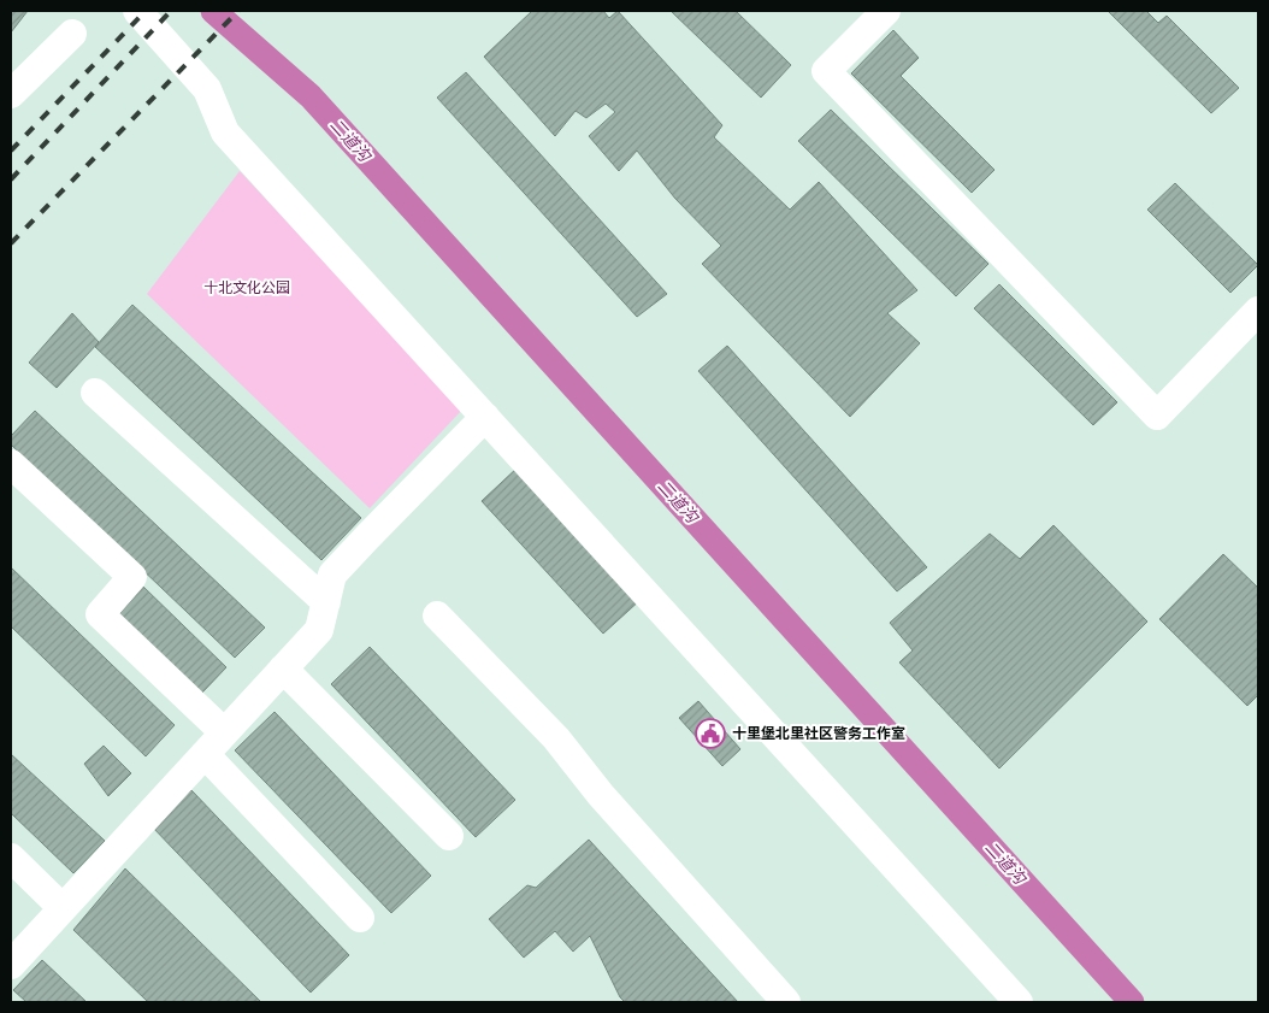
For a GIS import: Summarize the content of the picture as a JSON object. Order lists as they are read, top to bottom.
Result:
{
  "water": ["二道沟"],
  "parks": ["十北文化公园"],
  "places": {
    "public building": ["十里堡北里社区警务工作室"]
  }
}
